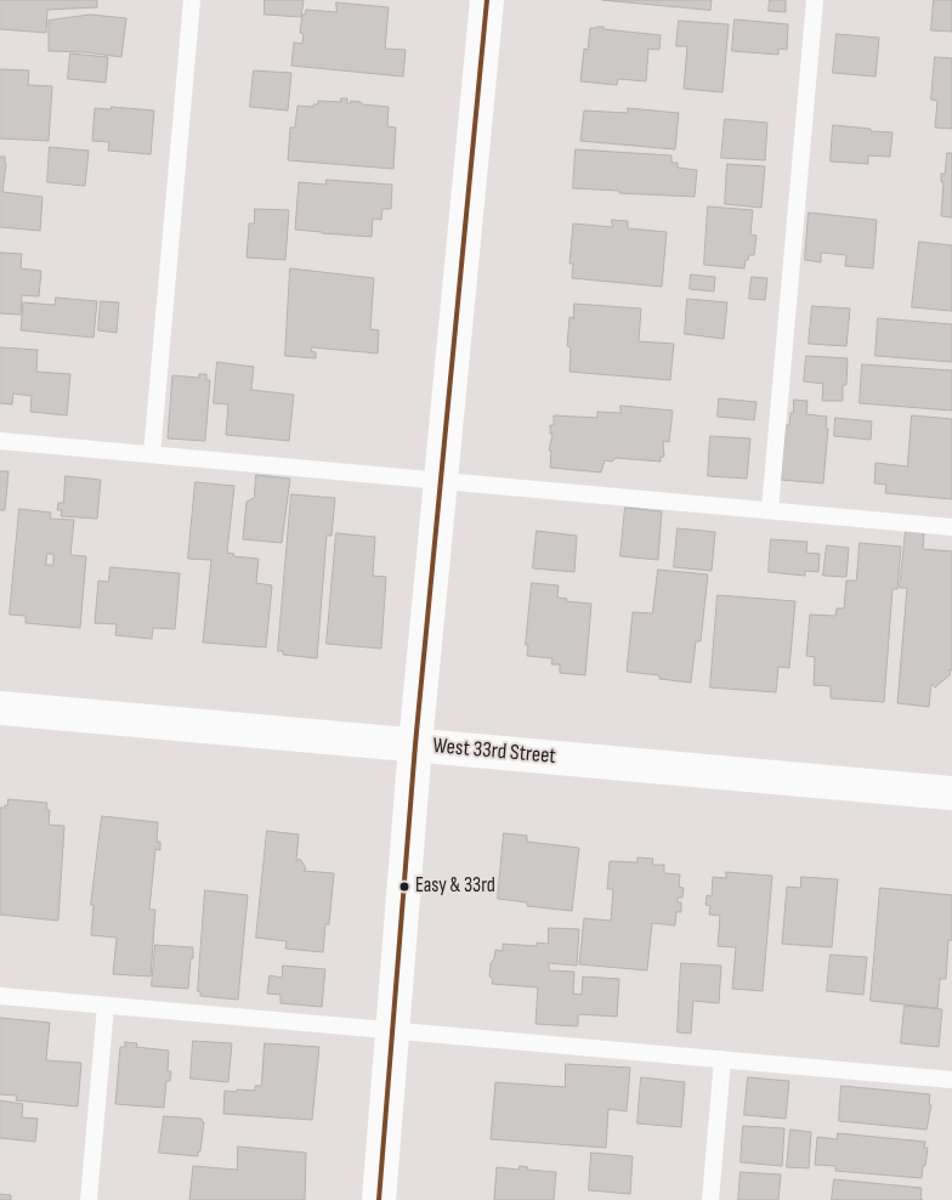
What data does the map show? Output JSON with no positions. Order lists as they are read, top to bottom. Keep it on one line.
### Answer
{"streets":{"street":["West 33rd Street"]},"places":["Easy & 33rd"]}
